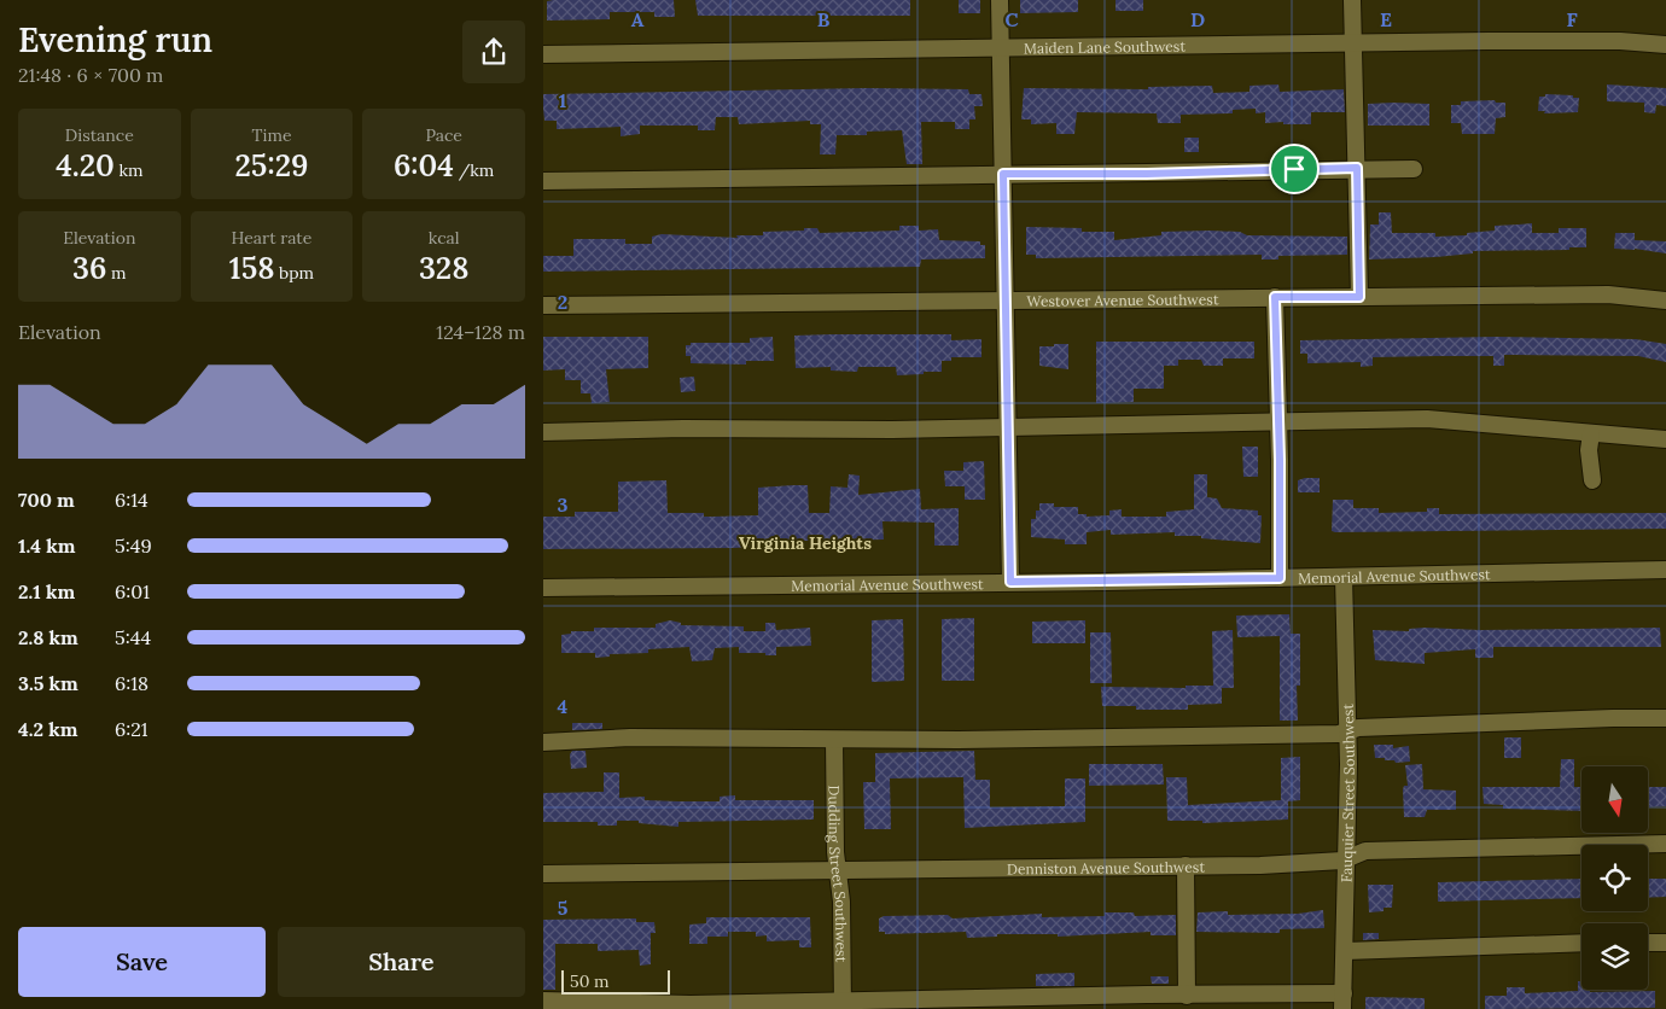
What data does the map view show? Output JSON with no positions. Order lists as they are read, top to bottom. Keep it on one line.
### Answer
{"streets":{"street":["Maiden Lane Southwest","Westover Avenue Southwest","Memorial Avenue Southwest","Fauquier Street Southwest","Denniston Avenue Southwest","Dudding Street Southwest"]},"crossings":[["Memorial Avenue Southwest","Fauquier Street Southwest"],["Fauquier Street Southwest","Denniston Avenue Southwest"],["Denniston Avenue Southwest","Dudding Street Southwest"]],"districts":["Virginia Heights"],"scale_bar":"50 m","north":"bottom","page":{"heading":["Evening run","21:48 · 6 × 700 m"],"stats":[["Distance","4.20 km"],["Time","25:29"],["Pace","6:04 /km"],["Elevation","36 m"],["Heart rate","158 bpm"],["kcal","328"]],"chart":["Elevation","124–128 m"],"list":[{"name":"700 m","note":"6:14"},{"name":"1.4 km","note":"5:49"},{"name":"2.1 km","note":"6:01"},{"name":"2.8 km","note":"5:44"},{"name":"3.5 km","note":"6:18"},{"name":"4.2 km","note":"6:21"}],"buttons":["Save","Share"],"scale":"50 m"},"grid":{"columns":["A","B","C","D","E","F"],"rows":["1","2","3","4","5"]}}
